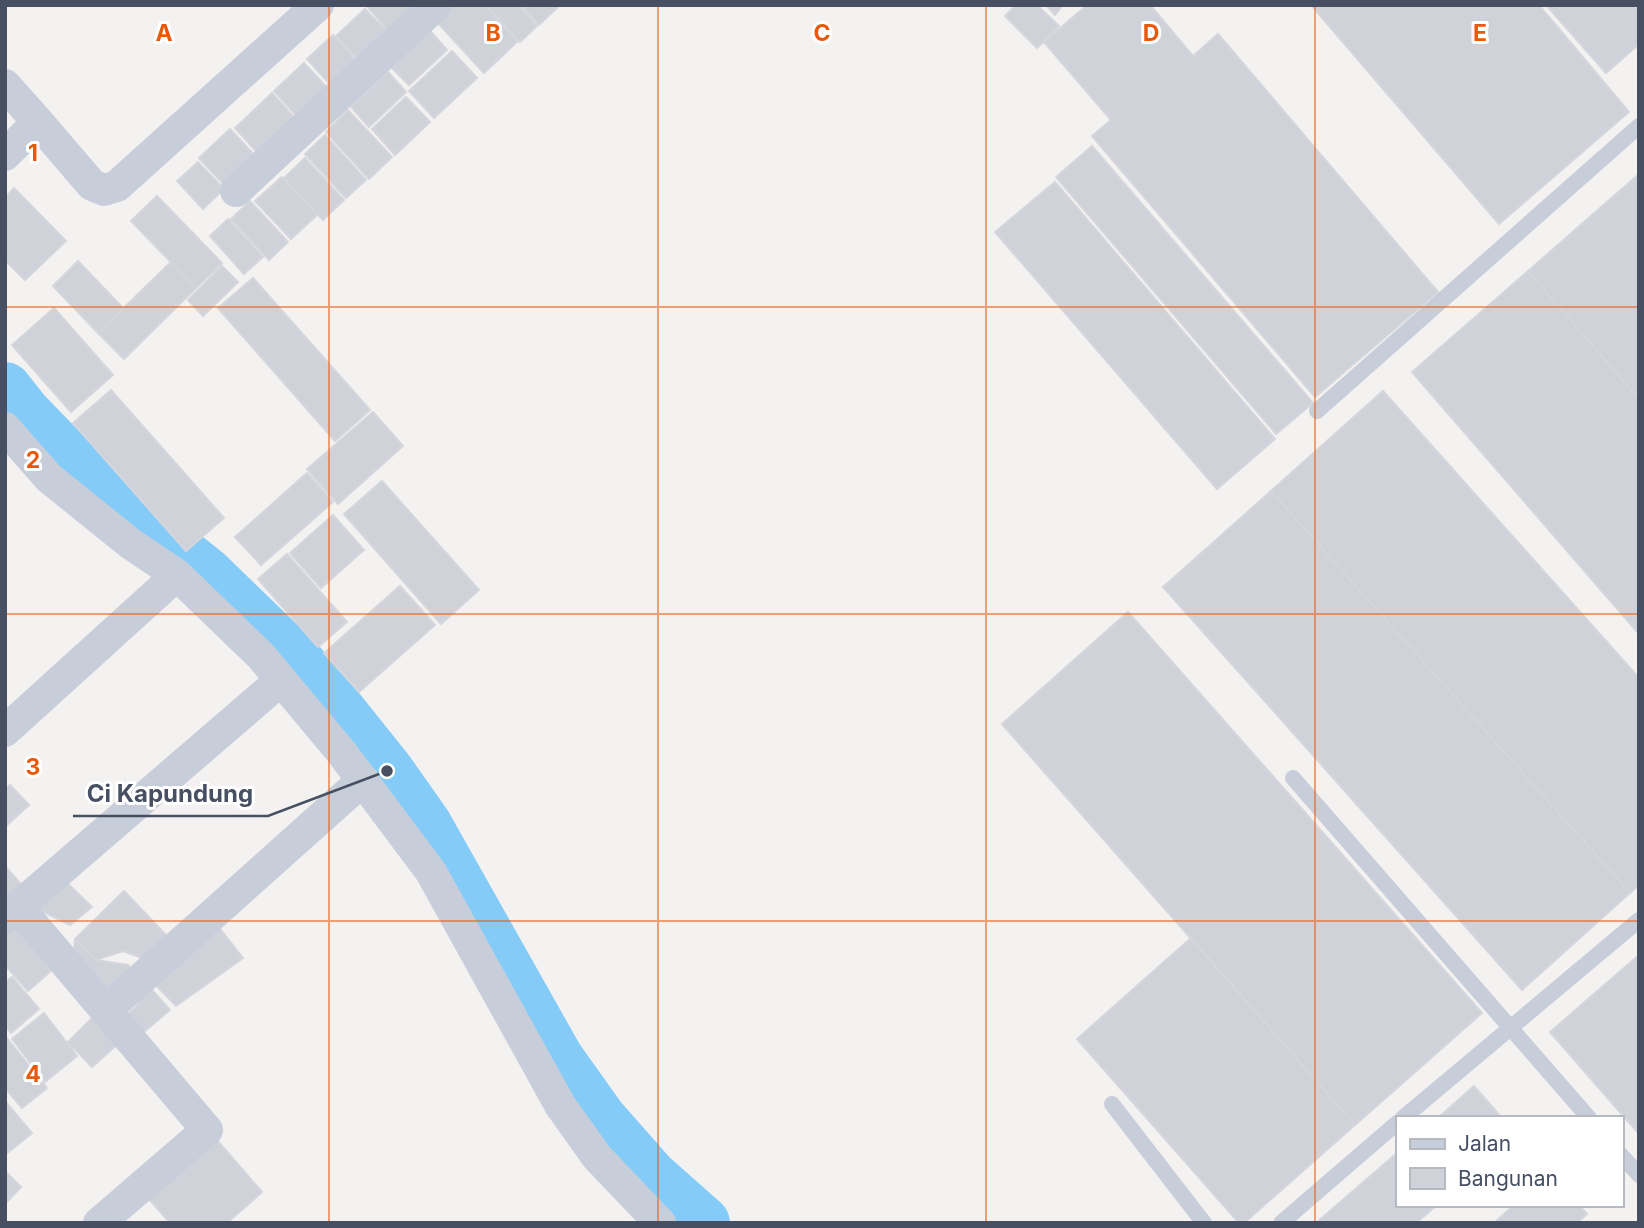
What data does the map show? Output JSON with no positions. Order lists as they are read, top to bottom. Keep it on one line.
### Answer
{"places":["Ci Kapundung"],"legend":["Jalan","Bangunan"],"grid":{"columns":["A","B","C","D","E"],"rows":["1","2","3","4"]}}
